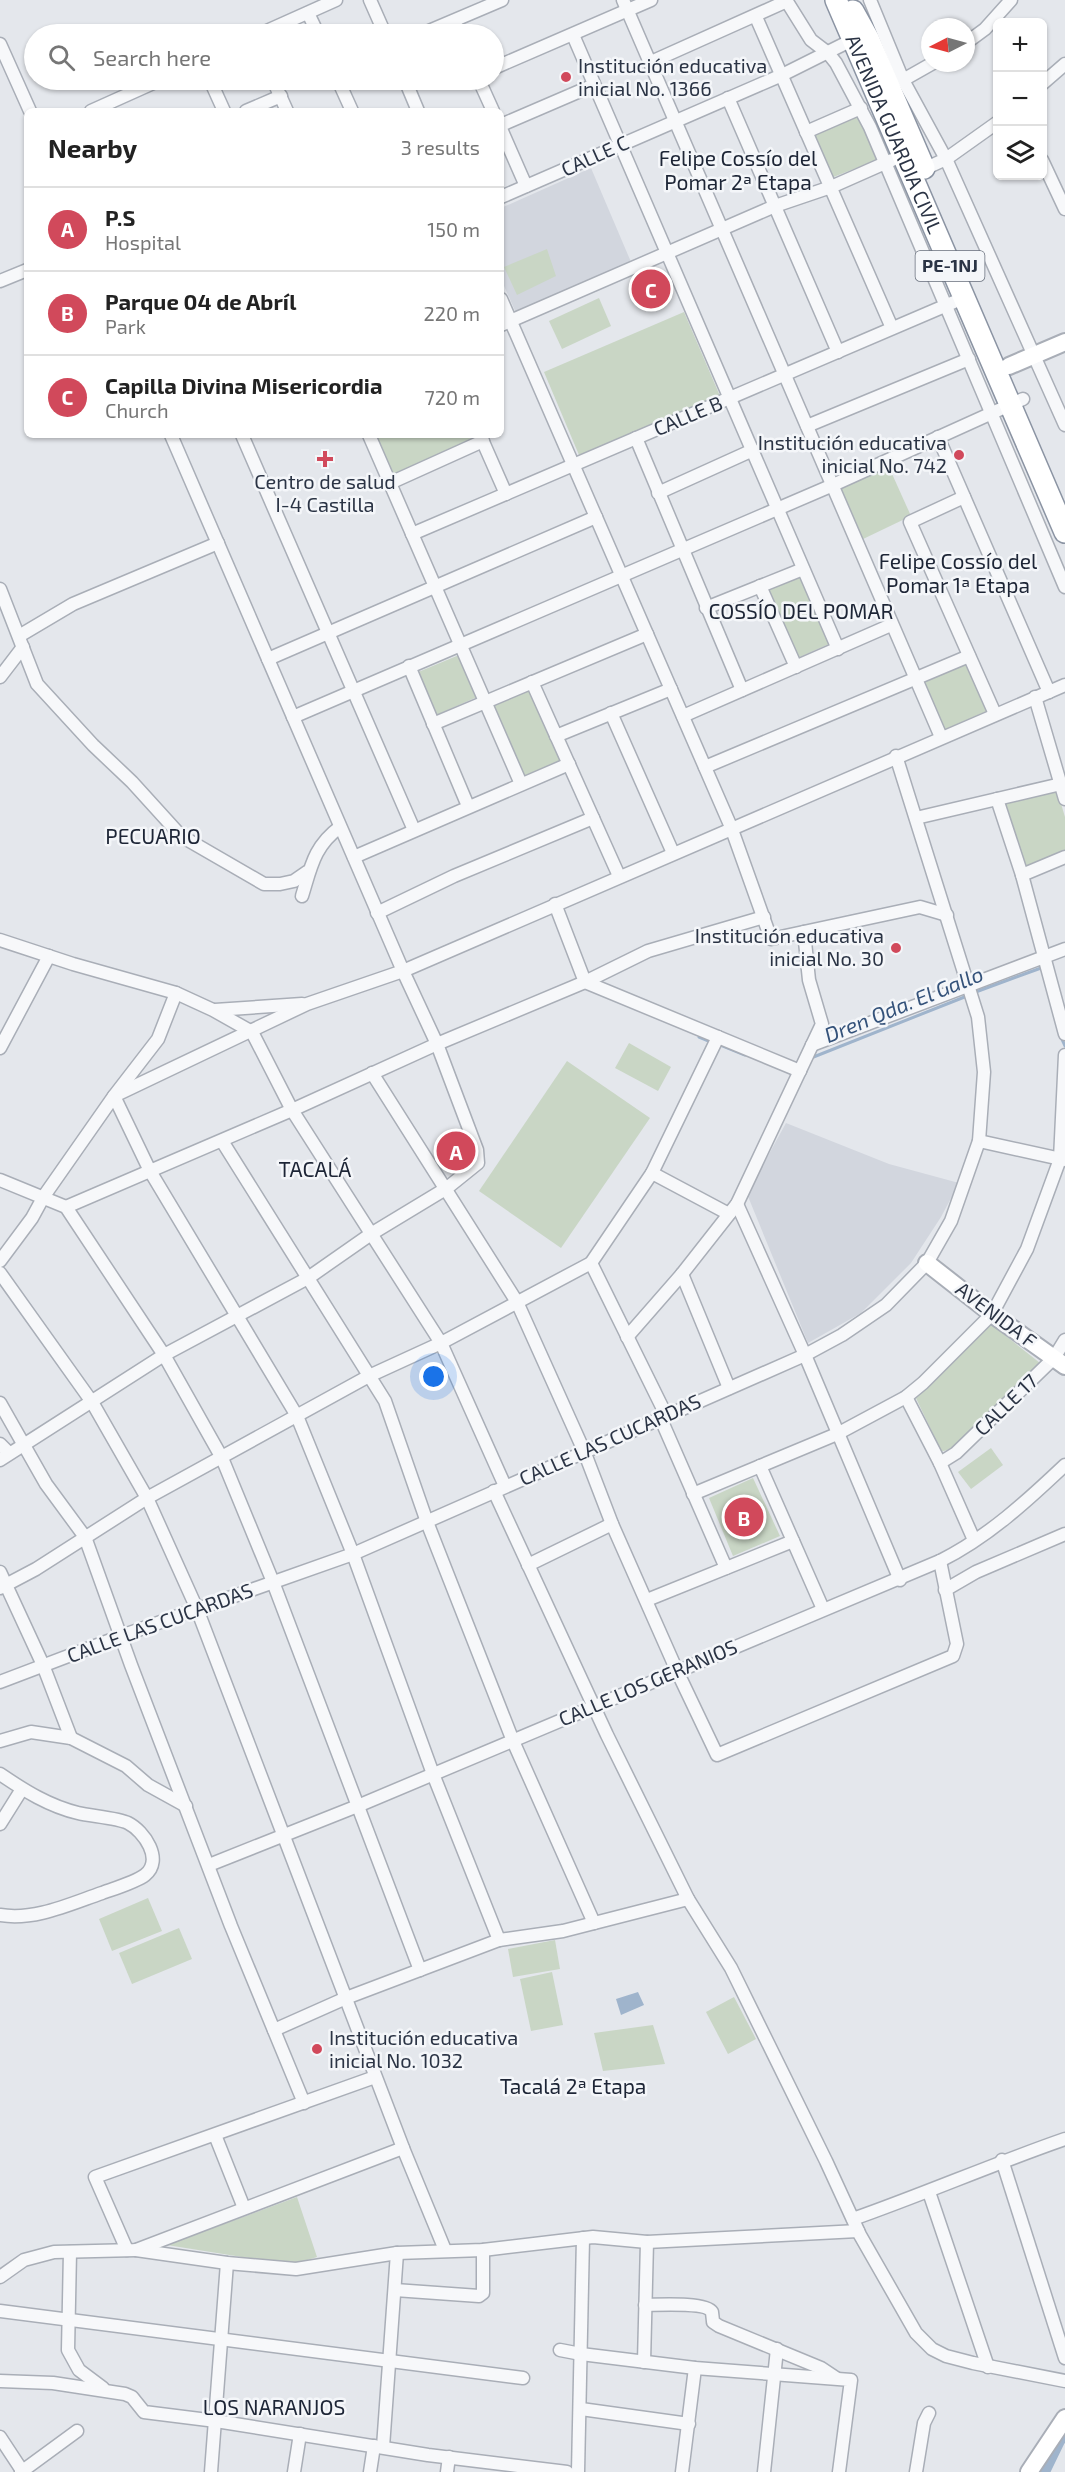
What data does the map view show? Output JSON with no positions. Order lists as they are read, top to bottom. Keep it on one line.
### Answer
{"streets":{"highway":["AVENIDA GUARDIA CIVIL","PE-1NJ"],"street":["CALLE C","CALLE B","AVENIDA F","CALLE 17","CALLE LAS CUCARDAS","CALLE LOS GERANIOS"]},"crossings":[["AVENIDA GUARDIA CIVIL","CALLE C"],["AVENIDA GUARDIA CIVIL","CALLE B"],["AVENIDA F","CALLE 17"],["AVENIDA F","CALLE LAS CUCARDAS"]],"districts":["Felipe Cossío del Pomar 2ª Etapa","Felipe Cossío del Pomar 1ª Etapa","COSSÍO DEL POMAR","PECUARIO","TACALÁ","Tacalá 2ª Etapa","LOS NARANJOS"],"water":["Dren Qda. El Gallo"],"places":{"other":["Institución educativa inicial No. 1366","Institución educativa inicial No. 742","Institución educativa inicial No. 30","Institución educativa inicial No. 1032"],"health":["Centro de salud I-4 Castilla"]},"north":"left","page":{"map_buttons":["+","−"],"search":"Search here","heading":["Nearby","3 results"],"list":[{"mark":"A","name":"P.S","note":"Hospital","value":"150 m"},{"mark":"B","name":"Parque 04 de Abríl","note":"Park","value":"220 m"},{"mark":"C","name":"Capilla Divina Misericordia","note":"Church","value":"720 m"}],"pins":["C","A","B"]}}
